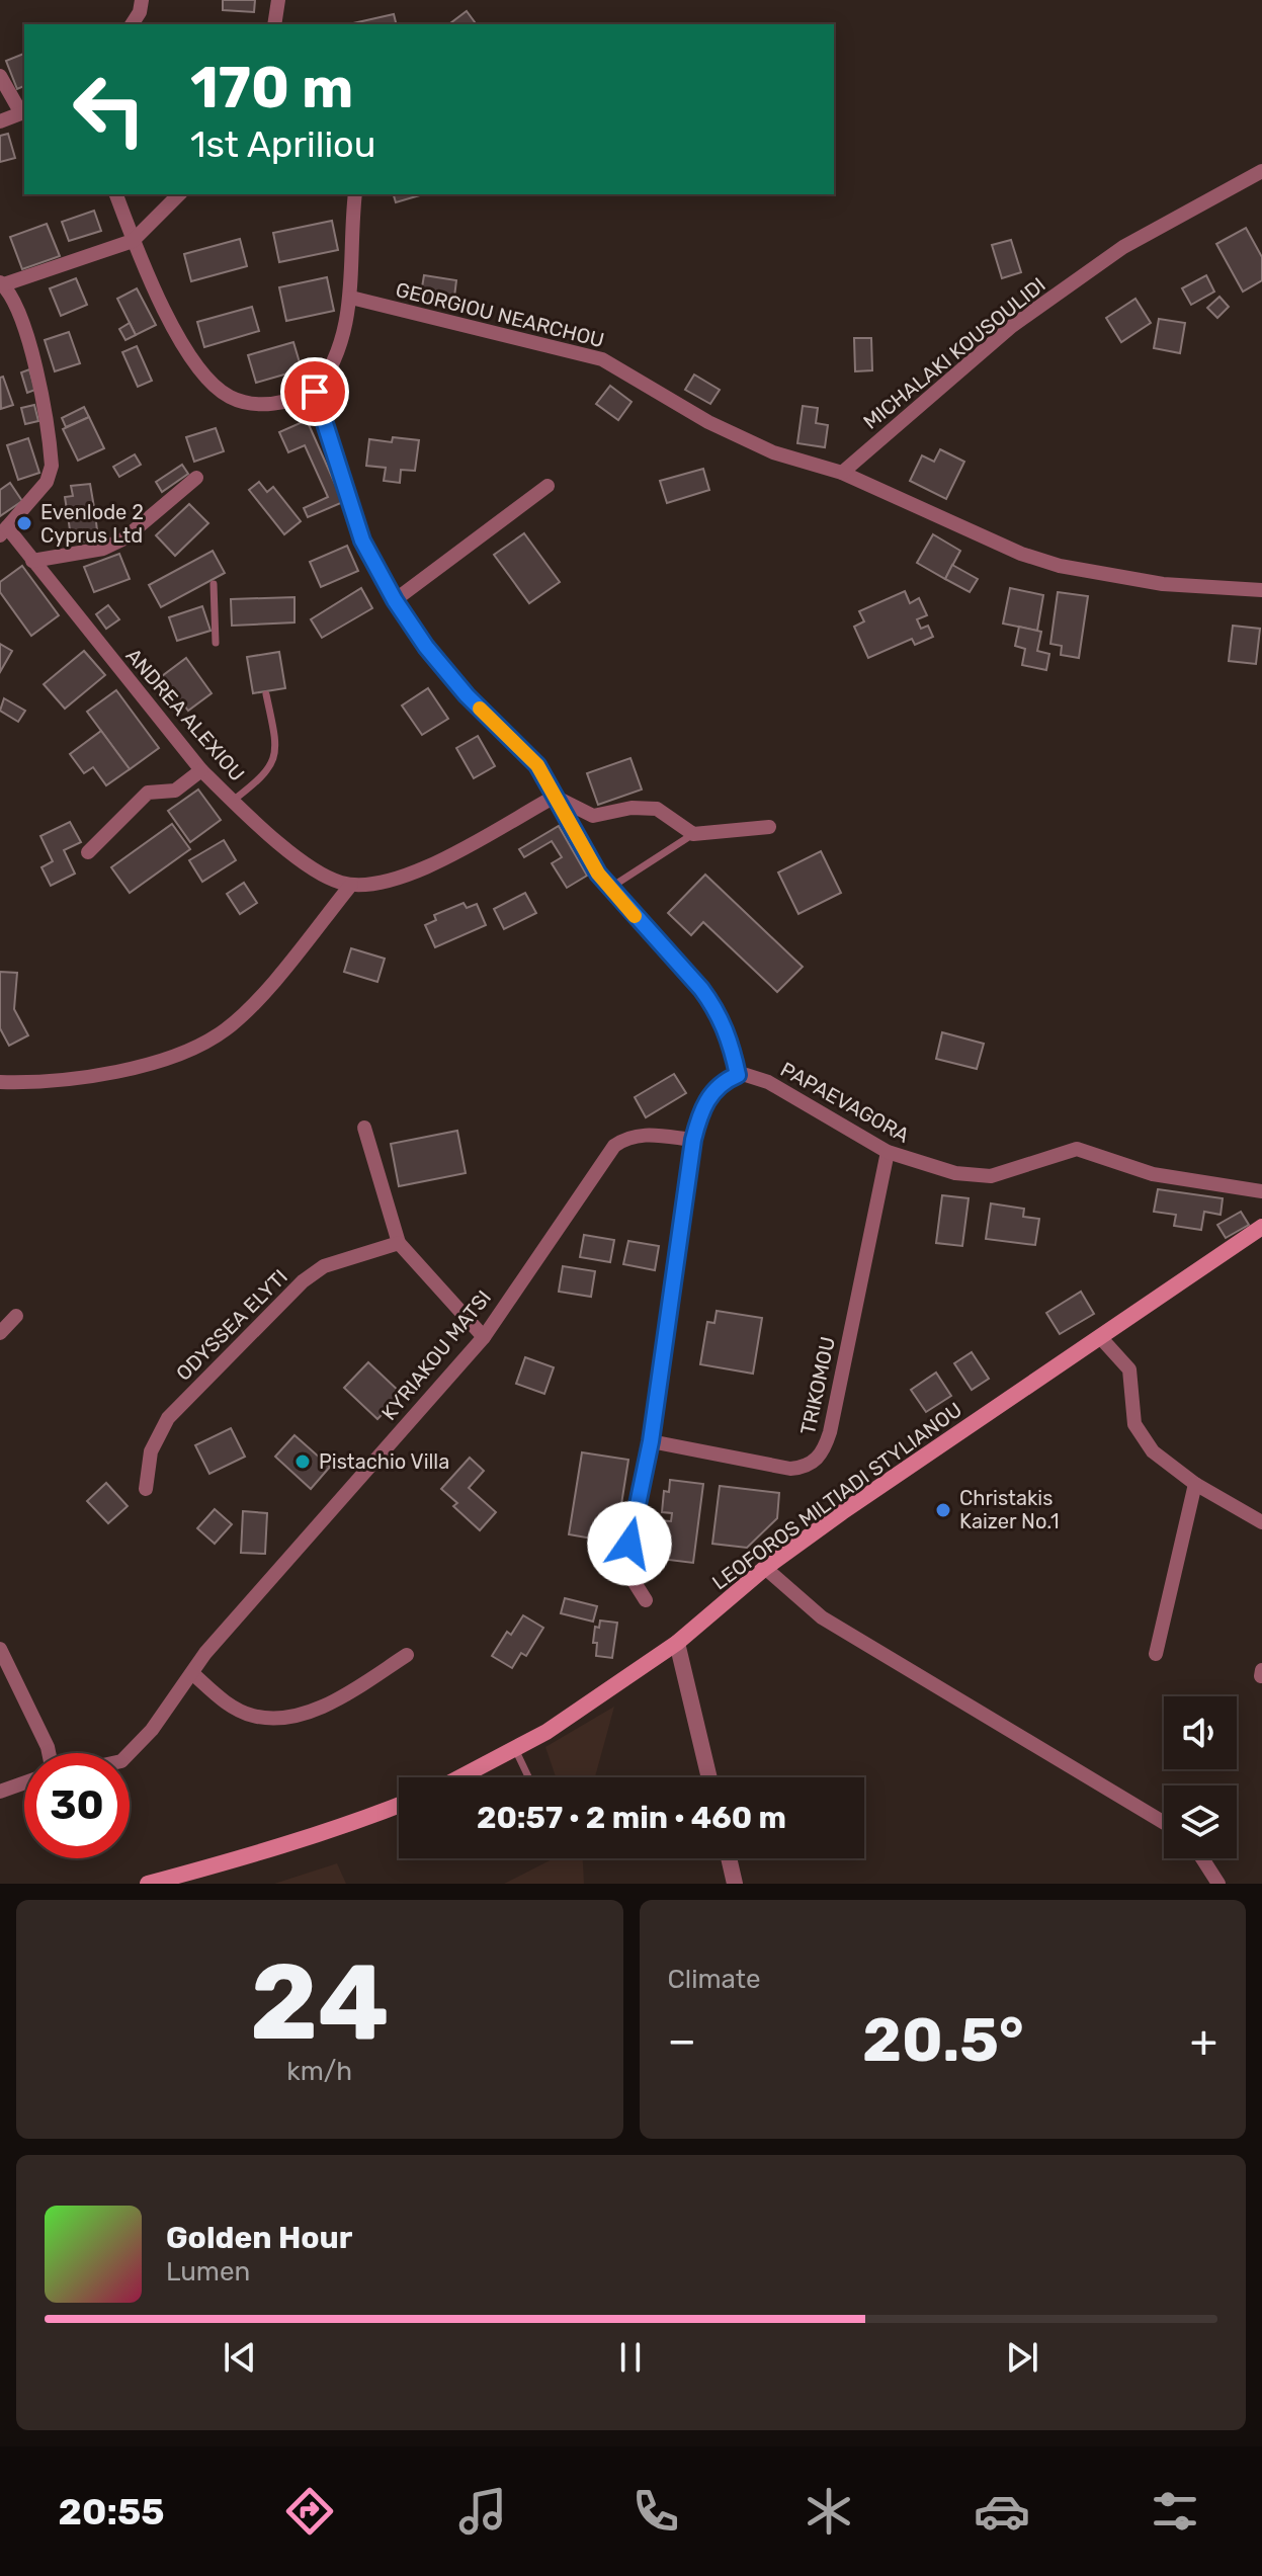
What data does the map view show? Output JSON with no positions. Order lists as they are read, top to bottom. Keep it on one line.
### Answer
{"streets":{"main road":["LEOFOROS MILTIADI STYLIANOU"],"street":["GEORGIOU NEARCHOU","MICHALAKI KOUSOULIDI","ANDREA ALEXIOU","PAPAEVAGORA","ODYSSEA ELYTI","KYRIAKOU MATSI","TRIKOMOU"]},"crossings":[["GEORGIOU NEARCHOU","MICHALAKI KOUSOULIDI"],["PAPAEVAGORA","TRIKOMOU"]],"places":["Evenlode 2 Cyprus Ltd","Pistachio Villa","Christakis Kaizer No.1"],"page":{"turn":["170 m","1st Apriliou"],"limit":"30","trip":"20:57 · 2 min · 460 m","tile":[["24","km/h"],"Climate"],"heat":["−","20.5°","+"],"song":["Golden Hour","Lumen"],"tabs":"20:55"}}
